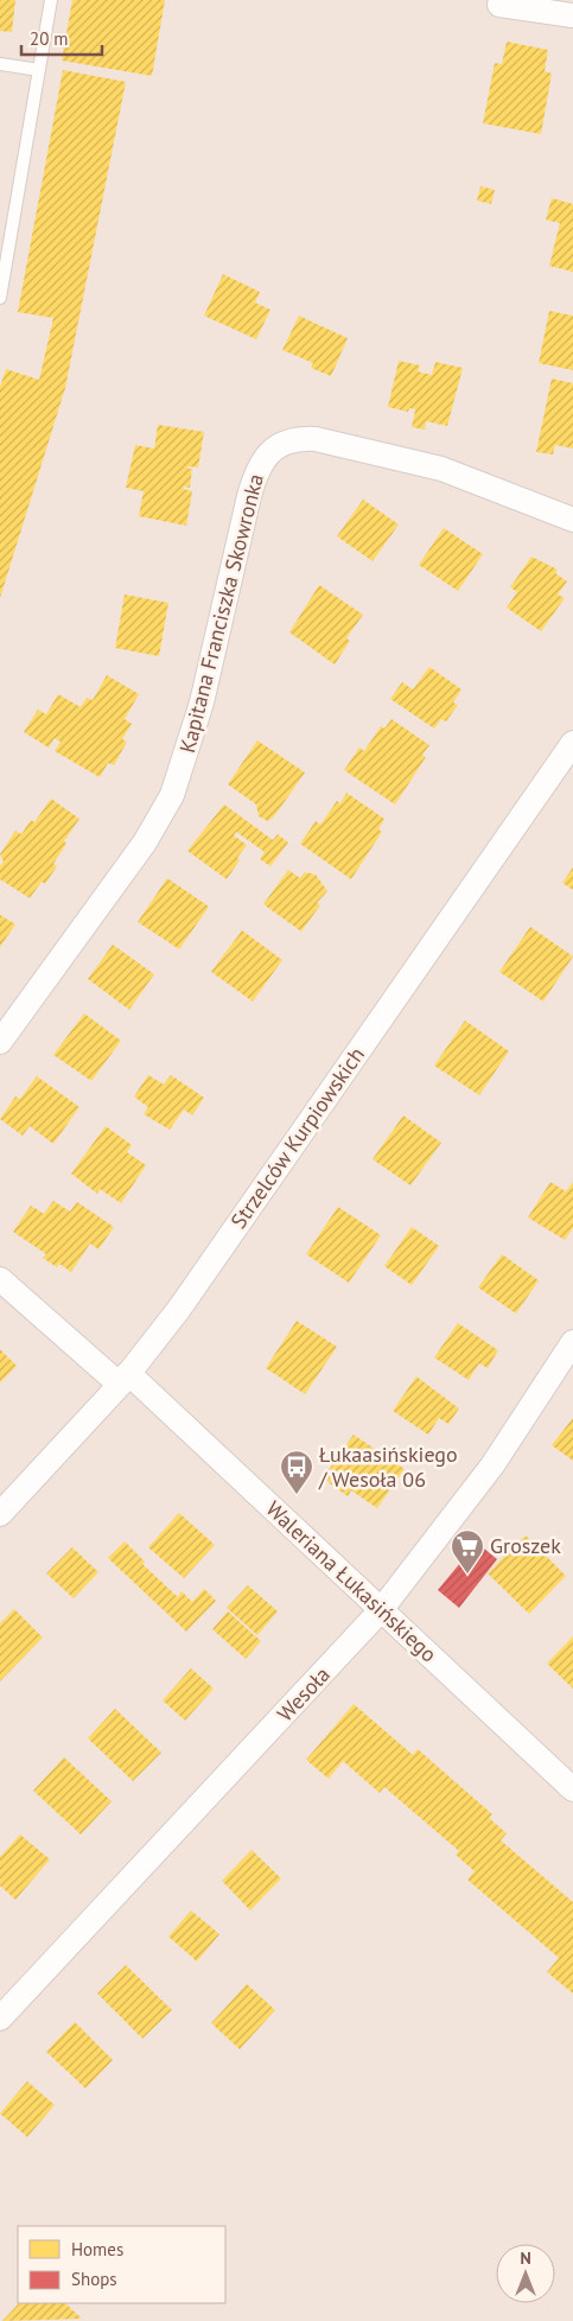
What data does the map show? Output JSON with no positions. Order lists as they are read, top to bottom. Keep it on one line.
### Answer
{"streets":{"street":["Kapitana Franciszka Skowronka","Strzelców Kurpiowskich","Waleriana Łukasińskiego","Wesoła"]},"crossings":[["Strzelców Kurpiowskich","Waleriana Łukasińskiego"],["Waleriana Łukasińskiego","Wesoła"]],"places":{"bus stop":["Łukaasińskiego / Wesoła 06"],"supermarket":["Groszek"]},"legend":["Homes","Shops"],"scale_bar":"20 m","north":"top"}
